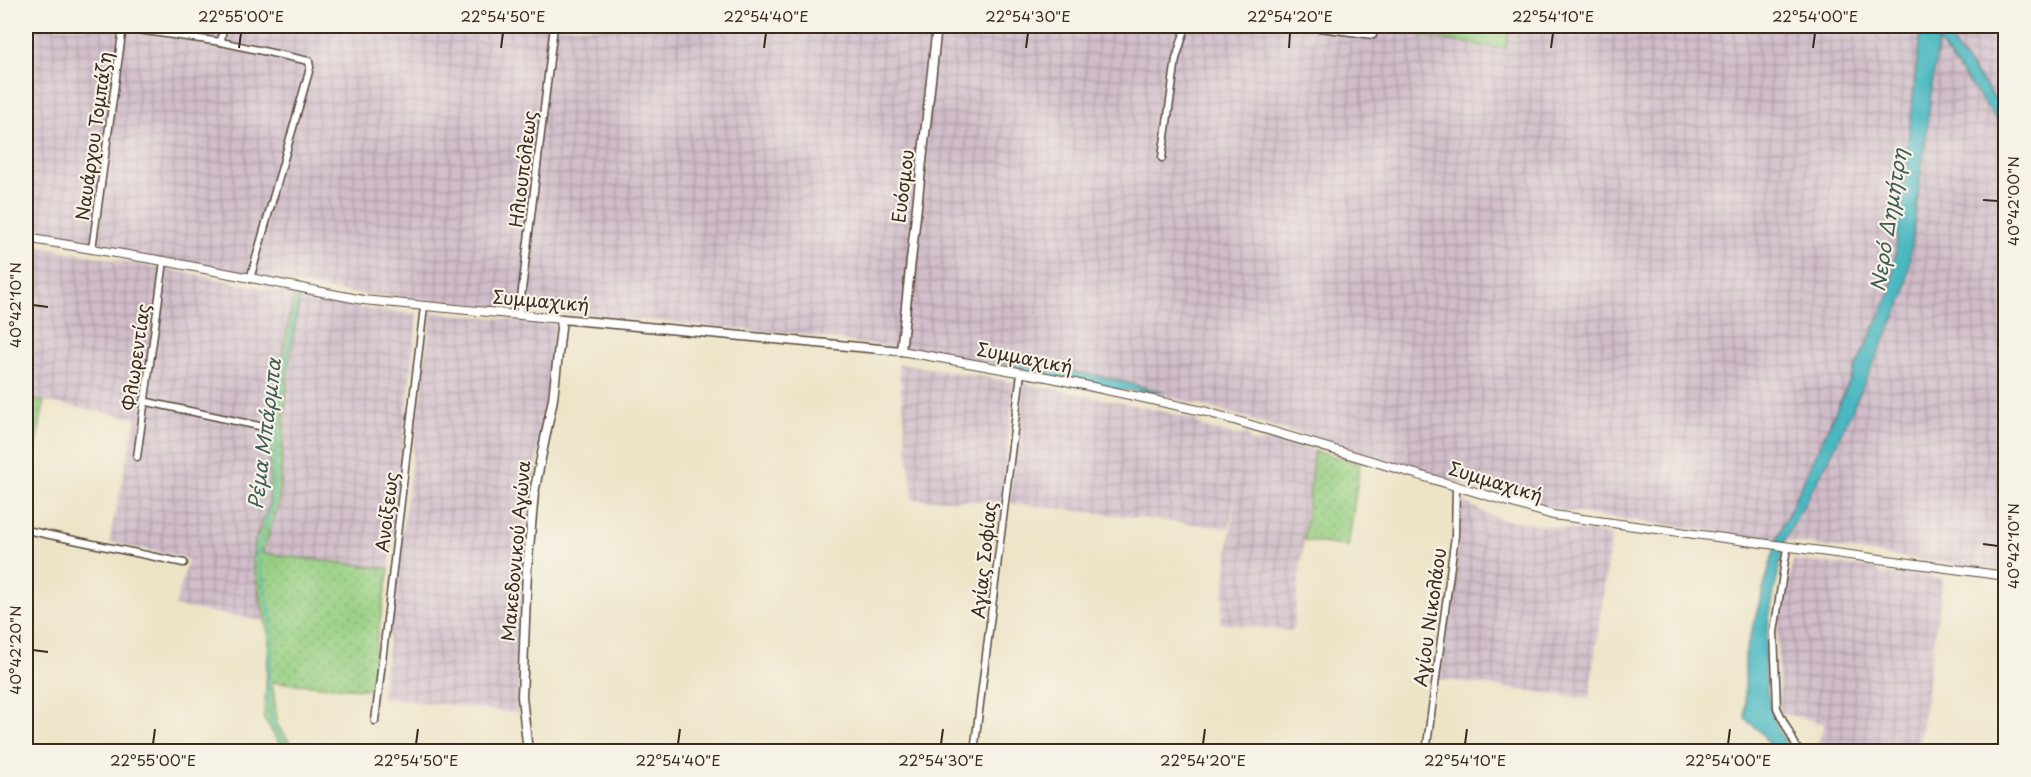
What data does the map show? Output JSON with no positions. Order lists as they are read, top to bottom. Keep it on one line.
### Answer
{"streets":{"main road":["Ευόσμου","Συμμαχική","Μακεδονικού Αγώνα"],"street":["Ναυάρχου Τομπάζη","Ηλιουπόλεως","Φλωρεντίας","Ανοίξεως","Αγίας Σοφίας","Αγίου Νικολάου"]},"crossings":[["Ναυάρχου Τομπάζη","Συμμαχική"],["Ηλιουπόλεως","Συμμαχική"],["Ευόσμου","Συμμαχική"],["Συμμαχική","Φλωρεντίας"],["Συμμαχική","Ανοίξεως"],["Συμμαχική","Μακεδονικού Αγώνα"],["Συμμαχική","Αγίας Σοφίας"],["Συμμαχική","Αγίου Νικολάου"]],"water":["Νερό Δημήτρη","Ρέμα Μπάρμπα"],"coordinates":["22°55'00\"E","22°54'50\"E","22°54'40\"E","22°54'30\"E","22°54'20\"E","22°54'10\"E","22°54'00\"E","40°42'00\"N","40°42'10\"N","40°42'20\"N"]}
